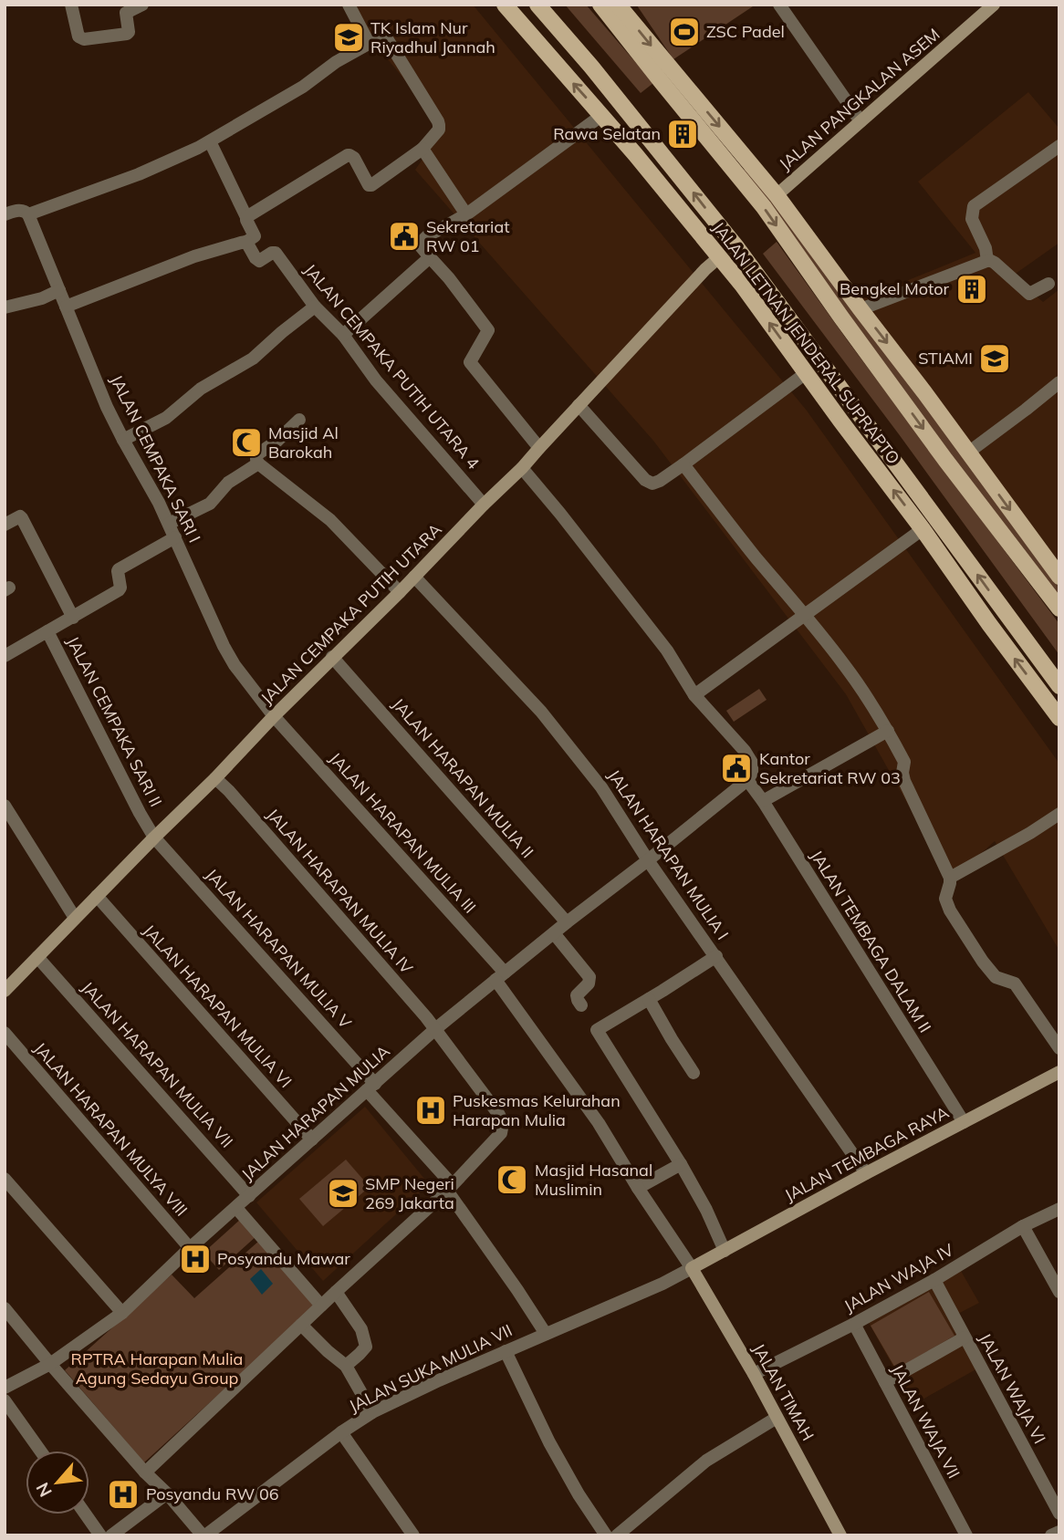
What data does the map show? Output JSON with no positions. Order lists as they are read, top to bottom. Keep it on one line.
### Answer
{"streets":{"main road":["JALAN LETNAN JENDERAL SUPRAPTO"],"street":["JALAN PANGKALAN ASEM","JALAN CEMPAKA PUTIH UTARA 4","JALAN CEMPAKA SARI I","JALAN CEMPAKA PUTIH UTARA","JALAN CEMPAKA SARI II","JALAN HARAPAN MULIA II","JALAN HARAPAN MULIA III","JALAN HARAPAN MULIA I","JALAN HARAPAN MULIA IV","JALAN TEMBAGA DALAM II","JALAN HARAPAN MULIA V","JALAN HARAPAN MULIA VI","JALAN HARAPAN MULIA VII","JALAN HARAPAN MULIA","JALAN HARAPAN MULYA VIII","JALAN TEMBAGA RAYA","JALAN WAJA IV","JALAN SUKA MULIA VII","JALAN WAJA VI","JALAN TIMAH","JALAN WAJA VII"]},"crossings":[["JALAN LETNAN JENDERAL SUPRAPTO","JALAN CEMPAKA PUTIH UTARA"],["JALAN CEMPAKA PUTIH UTARA 4","JALAN CEMPAKA PUTIH UTARA"],["JALAN CEMPAKA SARI I","JALAN CEMPAKA PUTIH UTARA"],["JALAN CEMPAKA SARI I","JALAN HARAPAN MULIA III"],["JALAN CEMPAKA PUTIH UTARA","JALAN CEMPAKA SARI II"],["JALAN CEMPAKA PUTIH UTARA","JALAN HARAPAN MULIA II"],["JALAN CEMPAKA PUTIH UTARA","JALAN HARAPAN MULIA III"],["JALAN CEMPAKA PUTIH UTARA","JALAN HARAPAN MULIA I"],["JALAN CEMPAKA PUTIH UTARA","JALAN HARAPAN MULIA IV"],["JALAN CEMPAKA PUTIH UTARA","JALAN HARAPAN MULIA V"],["JALAN CEMPAKA PUTIH UTARA","JALAN HARAPAN MULIA VI"],["JALAN CEMPAKA PUTIH UTARA","JALAN HARAPAN MULIA VII"],["JALAN CEMPAKA SARI II","JALAN HARAPAN MULIA V"],["JALAN HARAPAN MULIA II","JALAN HARAPAN MULIA"],["JALAN HARAPAN MULIA III","JALAN HARAPAN MULIA"],["JALAN HARAPAN MULIA III","JALAN TEMBAGA RAYA"],["JALAN HARAPAN MULIA III","JALAN SUKA MULIA VII"],["JALAN HARAPAN MULIA III","JALAN TIMAH"],["JALAN HARAPAN MULIA I","JALAN HARAPAN MULIA"],["JALAN HARAPAN MULIA I","JALAN TEMBAGA RAYA"],["JALAN HARAPAN MULIA IV","JALAN HARAPAN MULIA V"],["JALAN HARAPAN MULIA IV","JALAN HARAPAN MULIA"],["JALAN TEMBAGA DALAM II","JALAN TEMBAGA RAYA"],["JALAN HARAPAN MULIA V","JALAN HARAPAN MULIA"],["JALAN HARAPAN MULIA V","JALAN SUKA MULIA VII"],["JALAN HARAPAN MULIA VI","JALAN HARAPAN MULIA"],["JALAN HARAPAN MULIA VII","JALAN HARAPAN MULIA"],["JALAN HARAPAN MULIA","JALAN HARAPAN MULYA VIII"],["JALAN TEMBAGA RAYA","JALAN SUKA MULIA VII"],["JALAN TEMBAGA RAYA","JALAN TIMAH"],["JALAN WAJA IV","JALAN WAJA VI"],["JALAN WAJA IV","JALAN TIMAH"],["JALAN WAJA IV","JALAN WAJA VII"],["JALAN SUKA MULIA VII","JALAN TIMAH"]],"parks":["RPTRA Harapan Mulia Agung Sedayu Group"],"places":{"sports":["ZSC Padel"],"school or university":["TK Islam Nur Riyadhul Jannah","STIAMI","SMP Negeri 269 Jakarta"],"building":["Rawa Selatan","Bengkel Motor"],"public building":["Sekretariat RW 01","Kantor Sekretariat RW 03"],"mosque":["Masjid Al Barokah","Masjid Hasanal Muslimin"],"hospital":["Puskesmas Kelurahan Harapan Mulia","Posyandu Mawar","Posyandu RW 06"]},"north":"bottom left"}
